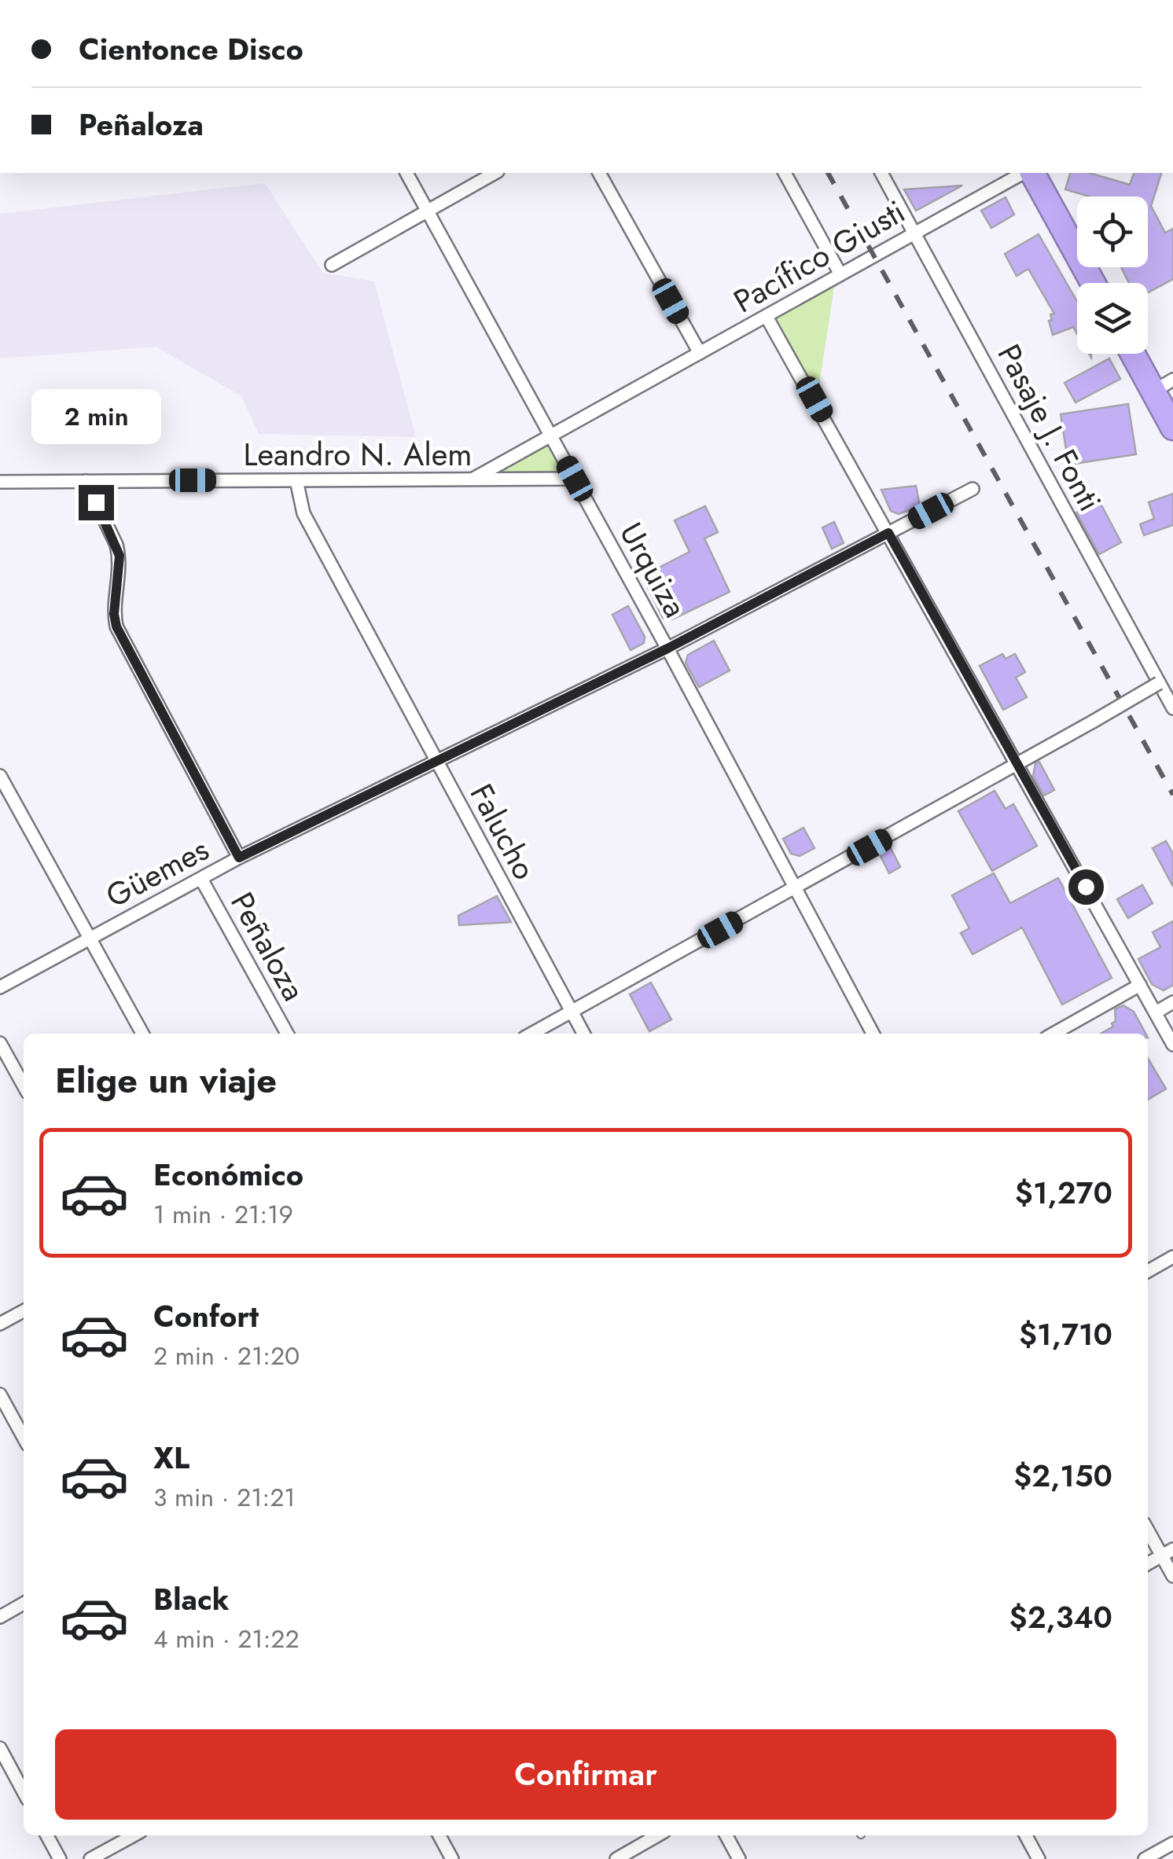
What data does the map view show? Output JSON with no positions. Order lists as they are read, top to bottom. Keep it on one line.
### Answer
{"streets":{"street":["Pacífico Giusti","Pasaje J. Fonti","Leandro N. Alem","Urquiza","Falucho","Güemes","Peñaloza"]},"crossings":[["Pacífico Giusti","Pasaje J. Fonti"],["Pacífico Giusti","Leandro N. Alem"],["Pacífico Giusti","Urquiza"],["Leandro N. Alem","Urquiza"],["Leandro N. Alem","Falucho"],["Leandro N. Alem","Peñaloza"],["Urquiza","Güemes"],["Falucho","Güemes"],["Güemes","Peñaloza"]],"page":{"banner":["Cientonce Disco","Peñaloza"],"bubble":"2 min","heading":"Elige un viaje","list":[{"name":"Económico","note":"1 min · 21:19","value":"$1,270"},{"name":"Confort","note":"2 min · 21:20","value":"$1,710"},{"name":"XL","note":"3 min · 21:21","value":"$2,150"},{"name":"Black","note":"4 min · 21:22","value":"$2,340"}],"buttons":"Confirmar"}}
